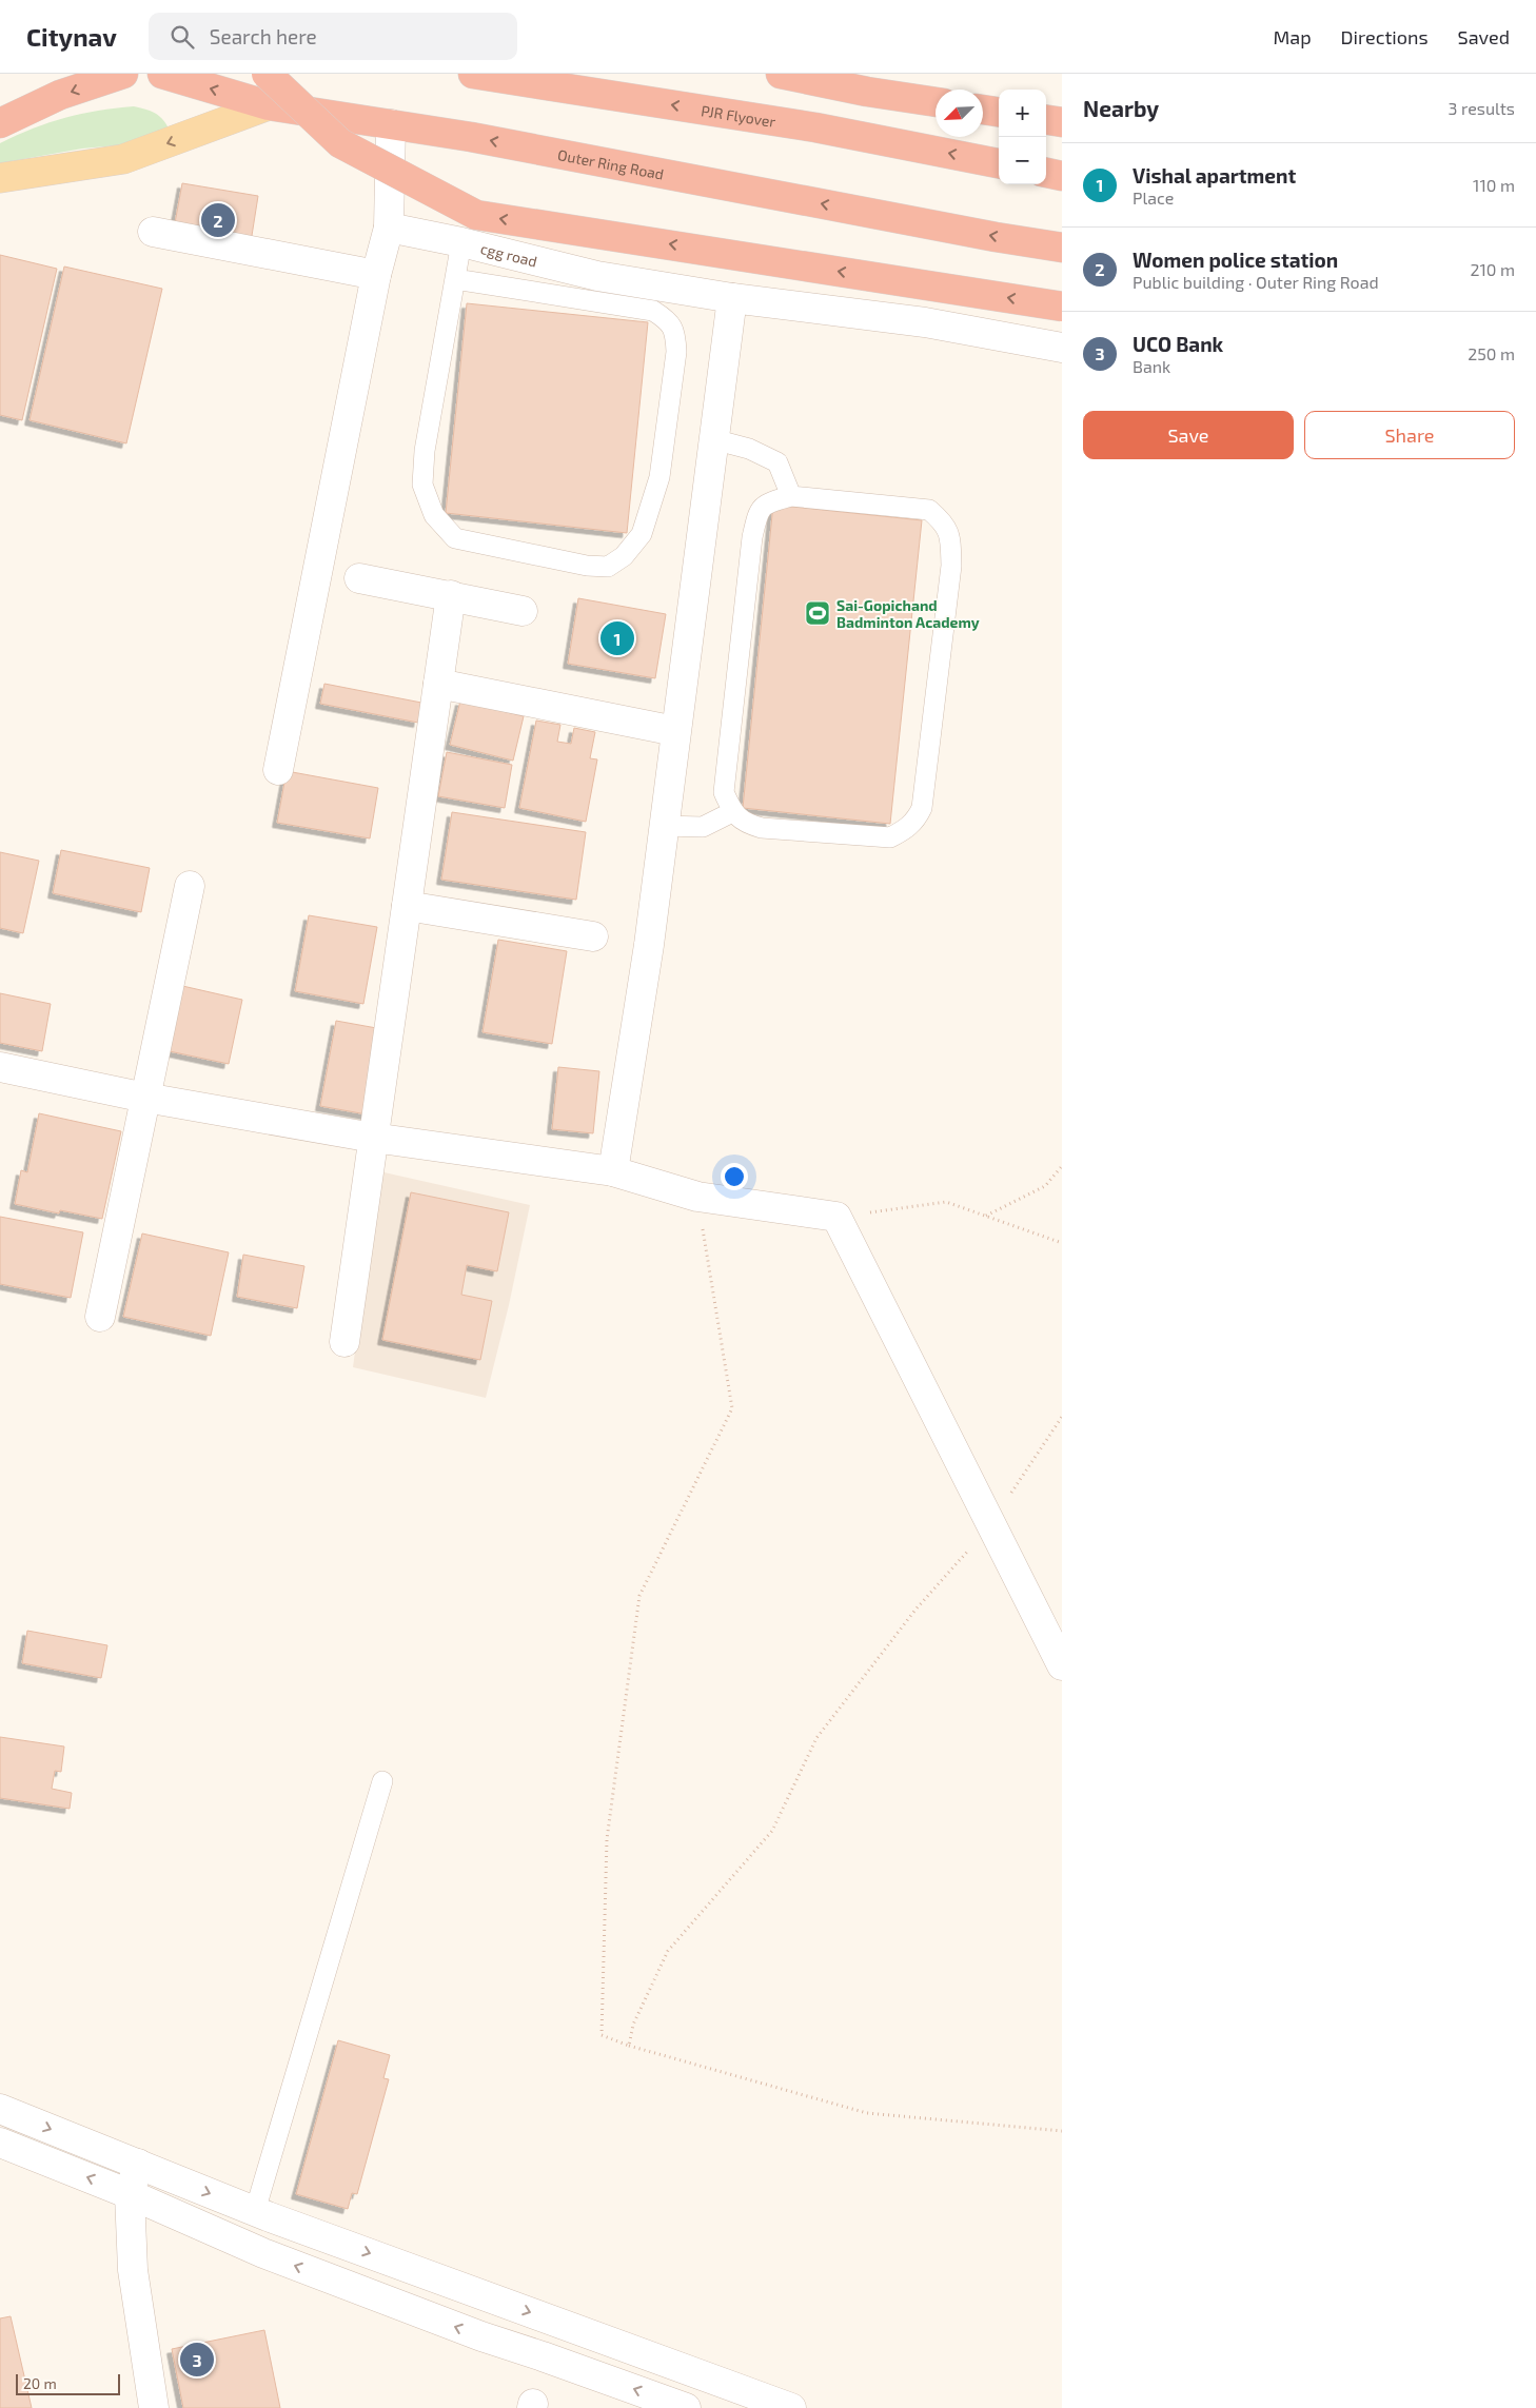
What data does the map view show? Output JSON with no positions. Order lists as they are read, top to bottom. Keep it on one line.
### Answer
{"streets":{"highway":["PJR Flyover","Outer Ring Road"],"street":["cgg road"]},"places":{"sports":["Sai-Gopichand Badminton Academy"]},"scale_bar":"20 m","north":"bottom left","page":{"header":"Citynav","search":"Search here","nav":["Map","Directions","Saved"],"heading":["Nearby","3 results"],"map_buttons":["+","−"],"list":[{"mark":"1","name":"Vishal apartment","note":"Place","value":"110 m"},{"mark":"2","name":"Women police station","note":"Public building · Outer Ring Road","value":"210 m"},{"mark":"3","name":"UCO Bank","note":"Bank","value":"250 m"}],"pins":["2","1","3"],"buttons":["Save","Share"],"scale":"20 m"}}
